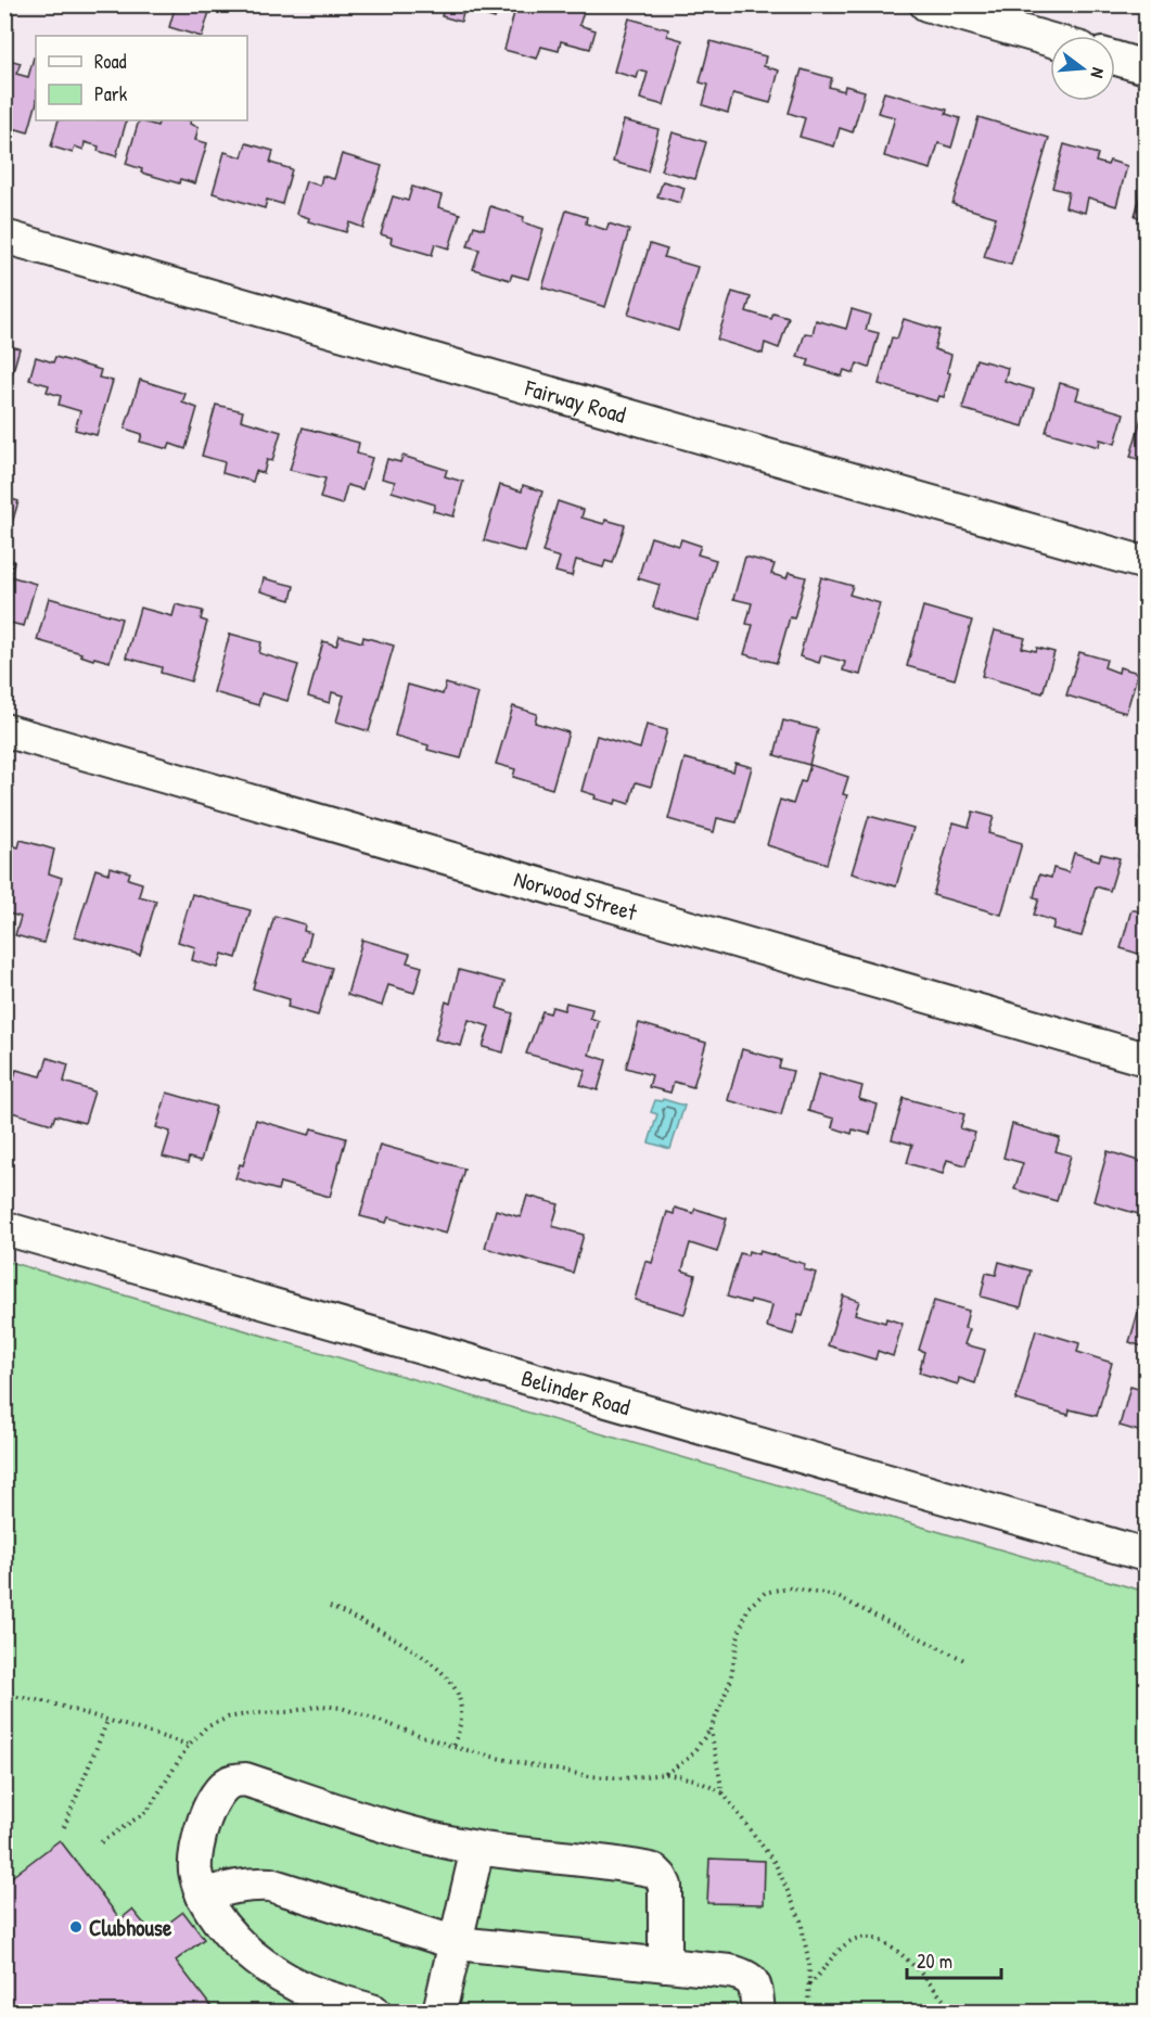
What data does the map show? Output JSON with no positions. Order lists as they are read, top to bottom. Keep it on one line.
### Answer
{"streets":{"street":["Fairway Road","Norwood Street","Belinder Road"]},"places":["Clubhouse"],"legend":["Road","Park"],"scale_bar":"20 m","north":"right"}
